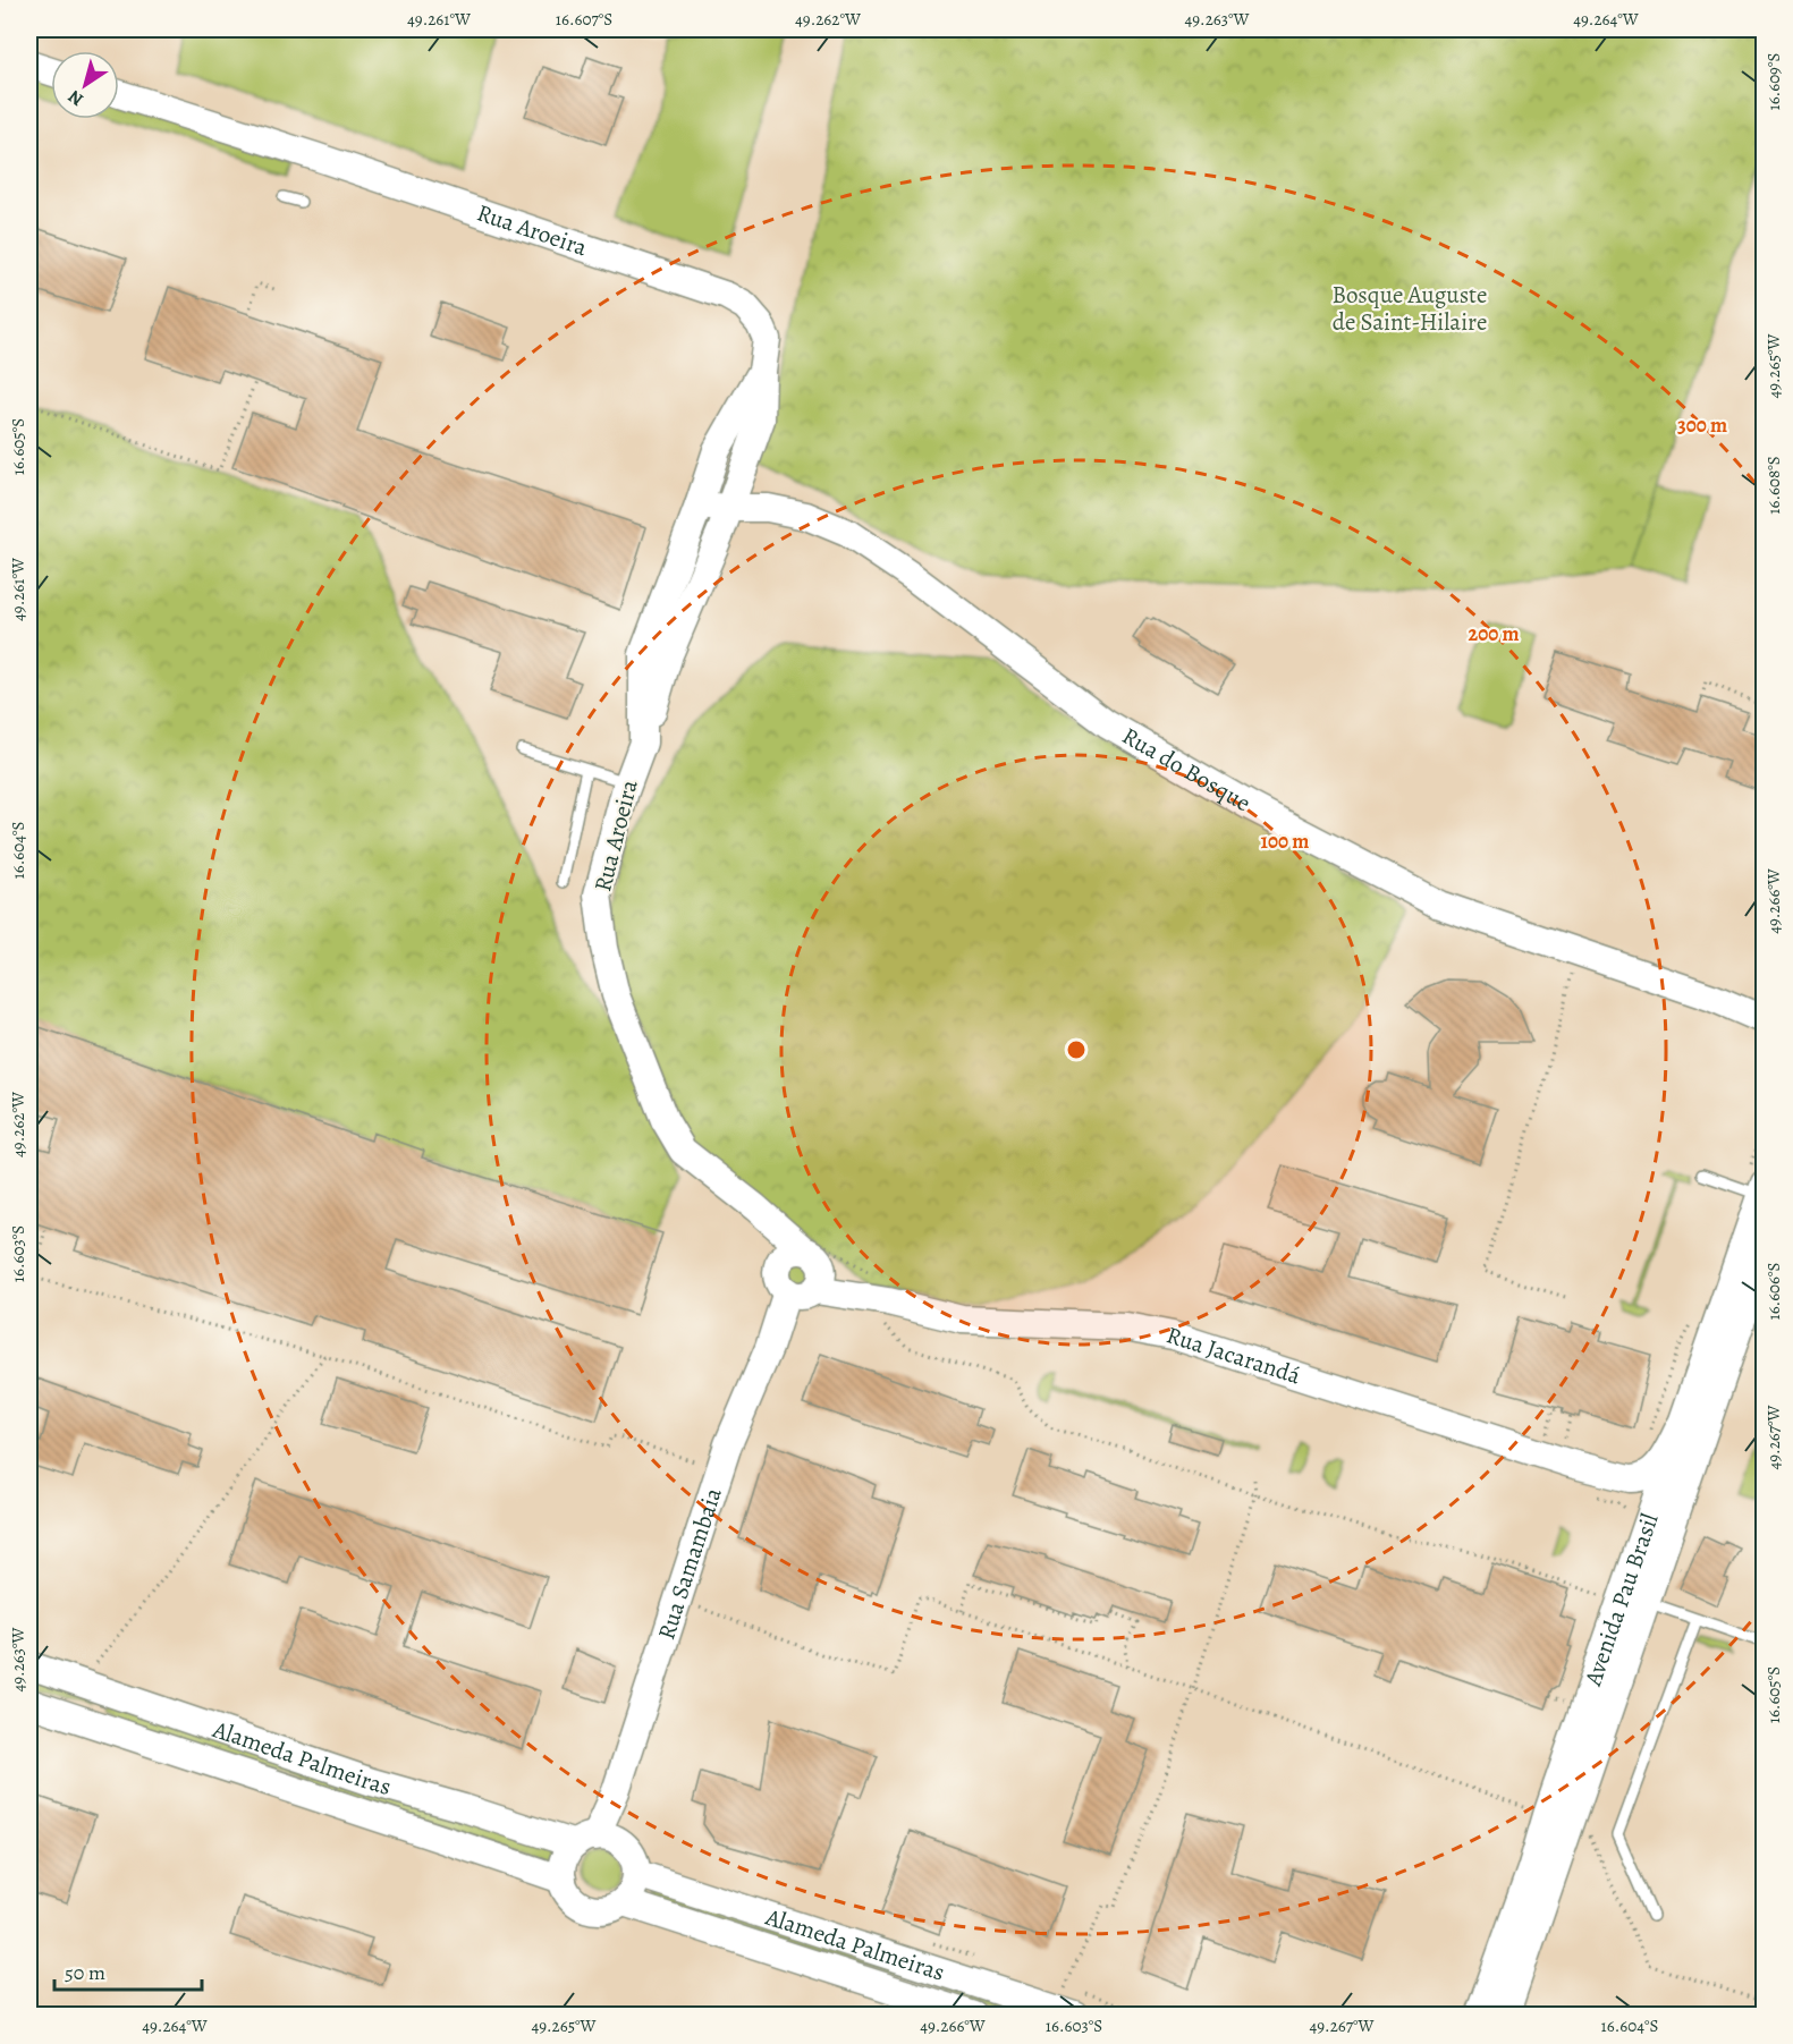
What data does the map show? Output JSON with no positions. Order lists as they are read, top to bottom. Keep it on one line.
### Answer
{"streets":{"street":["Rua Aroeira","Rua do Bosque","Rua Jacarandá","Rua Samambaia","Avenida Pau Brasil","Alameda Palmeiras"]},"crossings":[["Rua Aroeira","Rua Samambaia"],["Rua Samambaia","Alameda Palmeiras"]],"parks":["Bosque Auguste de Saint-Hilaire"],"scale_bar":"50 m","north":"bottom left","coordinates":["49.261°W","16.607°S","49.262°W","49.263°W","49.264°W","16.609°S","49.265°W","16.605°S","16.608°S","16.604°S","49.266°W","16.603°S","16.606°S","49.267°W"],"rings":["300 m","200 m","100 m"]}
